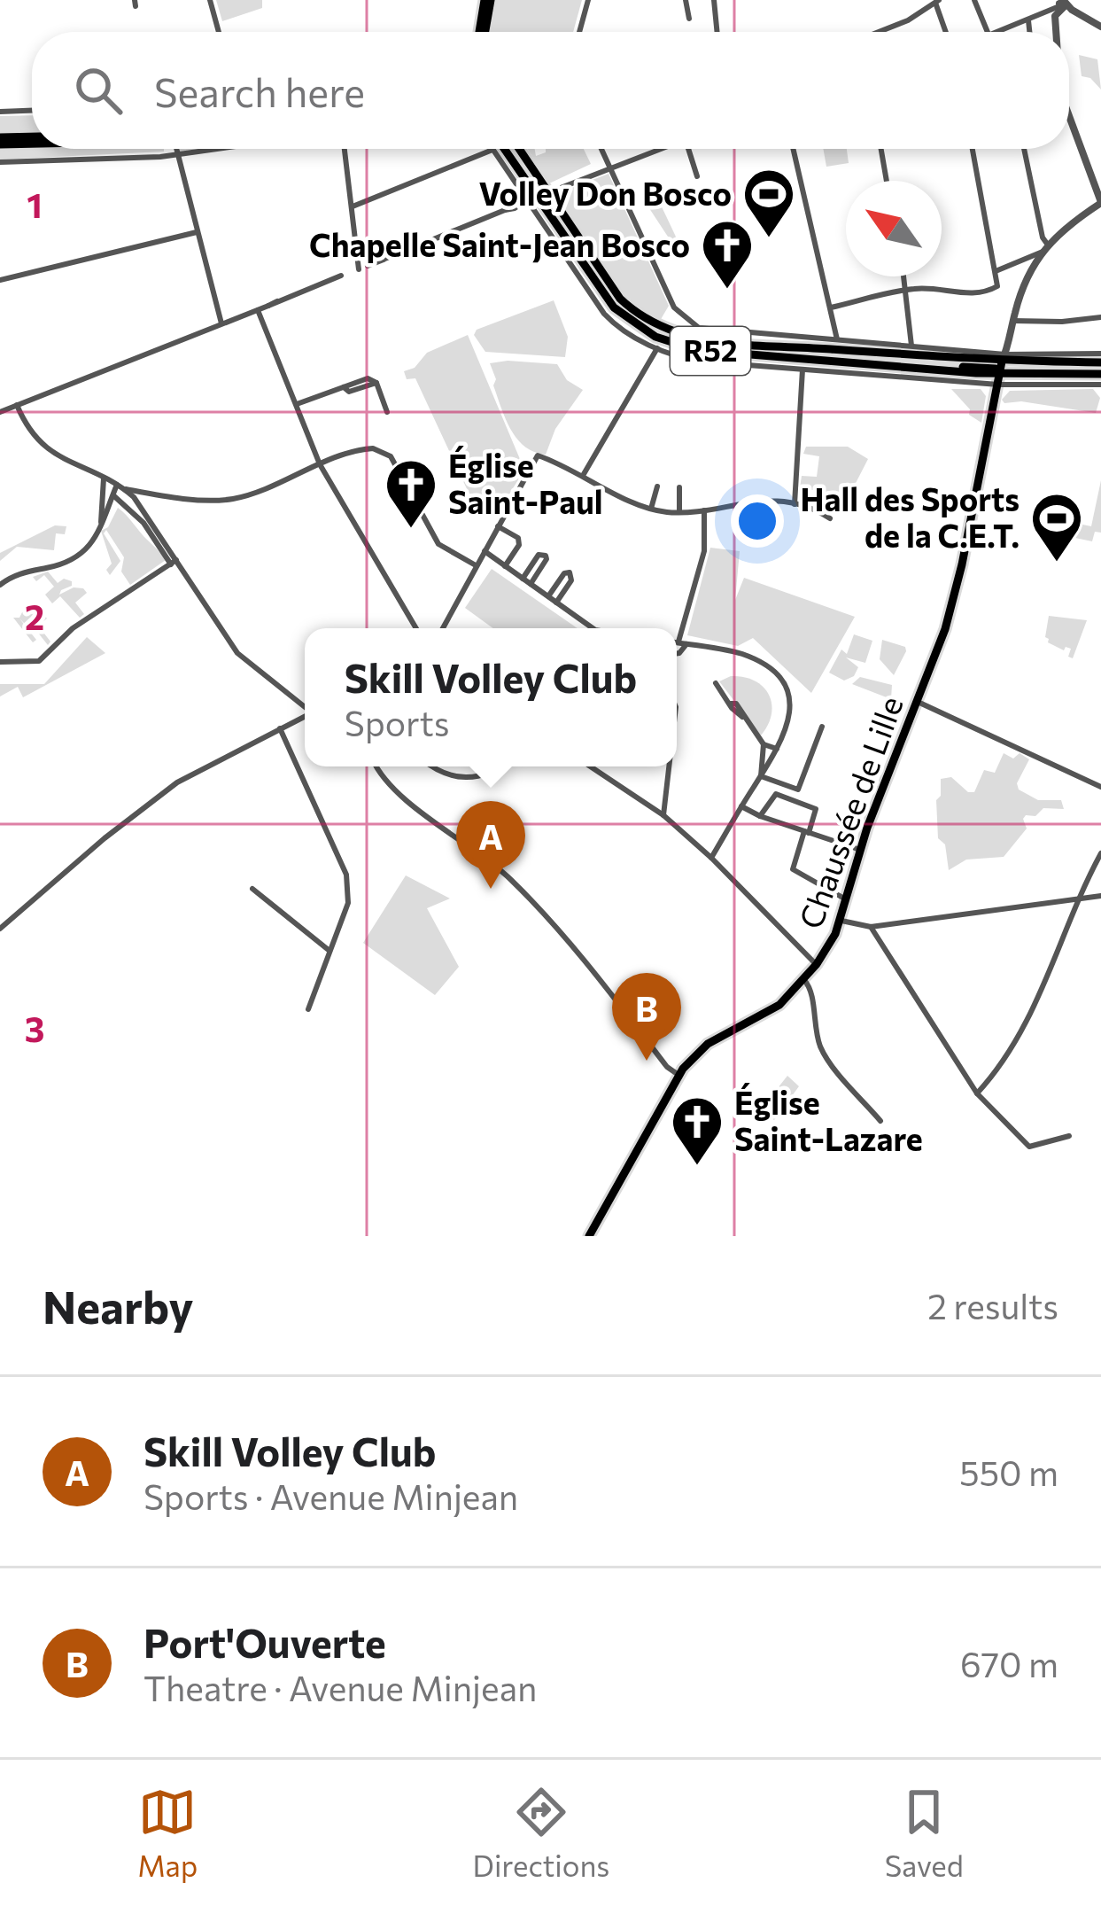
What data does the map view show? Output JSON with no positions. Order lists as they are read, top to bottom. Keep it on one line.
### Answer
{"streets":{"main road":["R52","Chaussée de Lille"]},"crossings":[["R52","Chaussée de Lille"]],"places":{"sports":["Volley Don Bosco","Hall des Sports de la C.E.T."],"church":["Chapelle Saint-Jean Bosco","Église Saint-Paul","Église Saint-Lazare"]},"north":"top left","page":{"search":"Search here","popup":["Skill Volley Club","Sports"],"pins":["A","B"],"heading":["Nearby","2 results"],"list":[{"mark":"A","name":"Skill Volley Club","note":"Sports · Avenue Minjean","value":"550 m"},{"mark":"B","name":"Port'Ouverte","note":"Theatre · Avenue Minjean","value":"670 m"}],"nav":["Map","Directions","Saved"]},"grid":{"rows":["1","2","3"]}}
